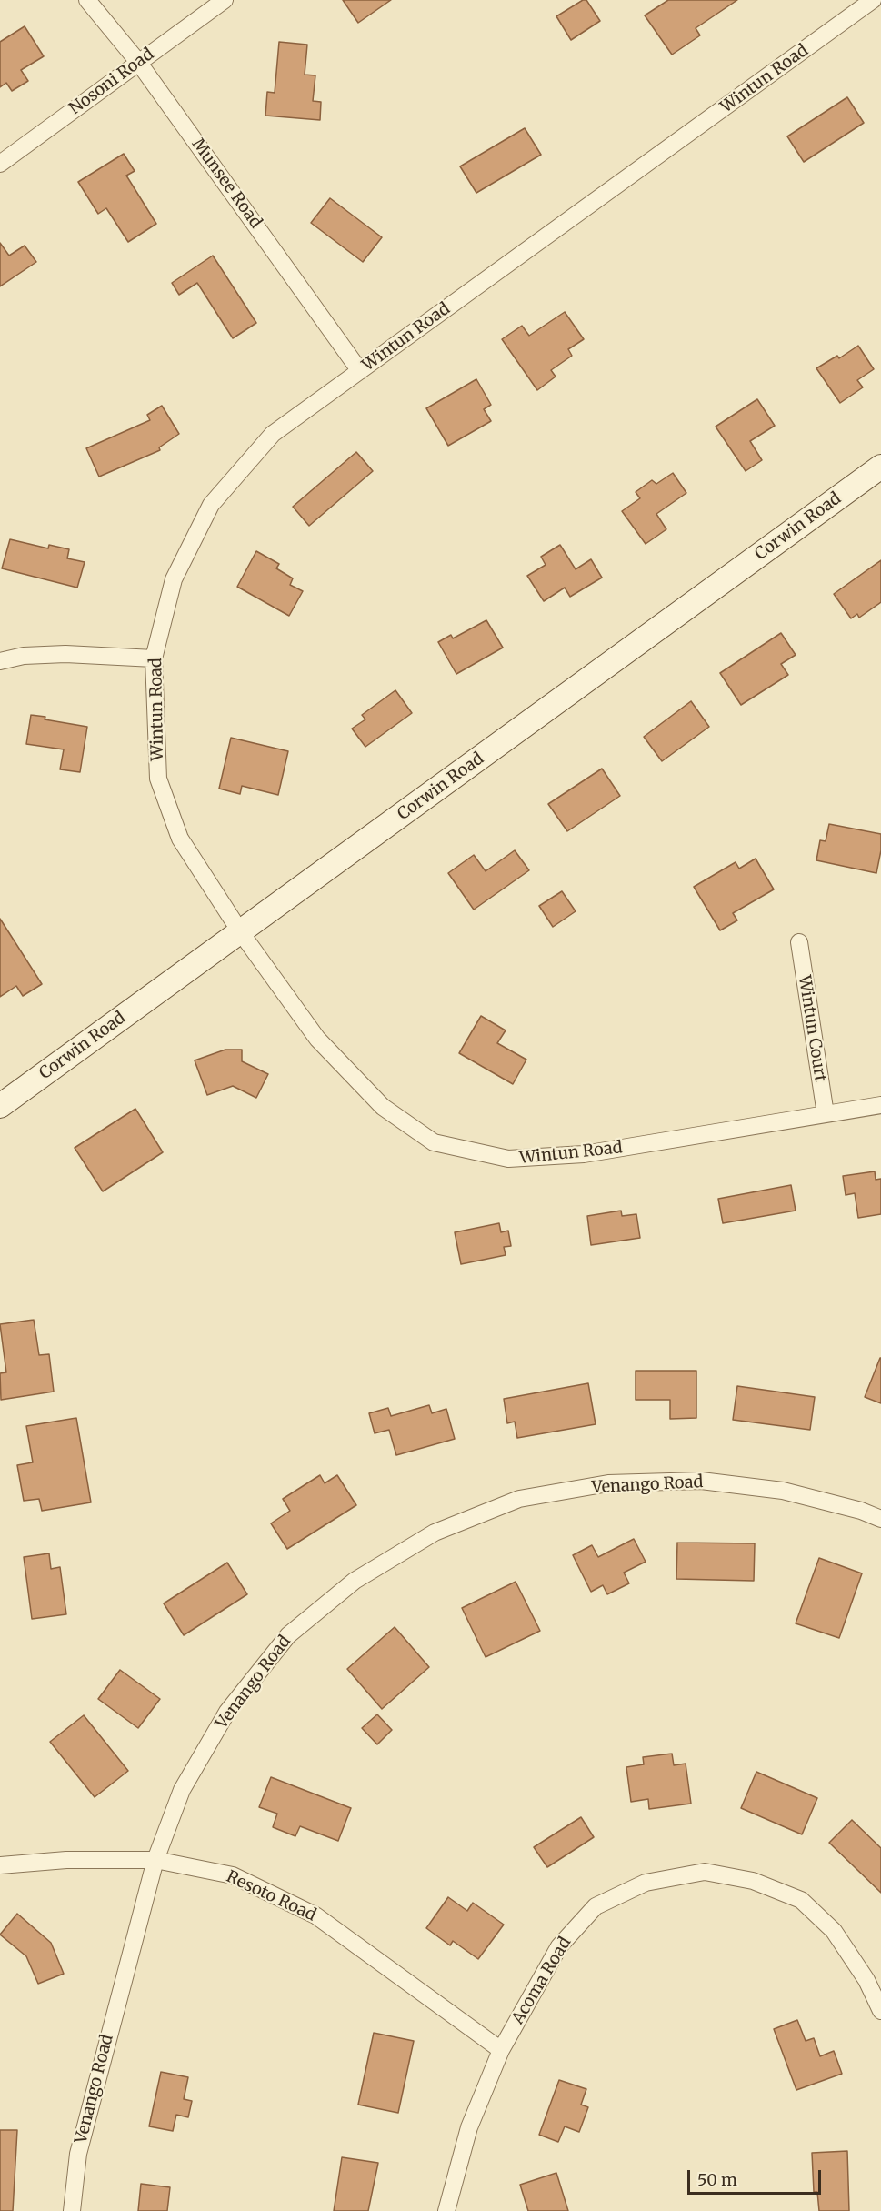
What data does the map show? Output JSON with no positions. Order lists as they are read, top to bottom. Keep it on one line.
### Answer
{"streets":{"main road":["Corwin Road"],"street":["Wintun Road","Nosoni Road","Munsee Road","Wintun Court","Venango Road","Resoto Road","Acoma Road"]},"crossings":[["Wintun Road","Munsee Road"],["Wintun Road","Corwin Road"],["Wintun Road","Wintun Court"],["Nosoni Road","Munsee Road"],["Venango Road","Resoto Road"],["Resoto Road","Acoma Road"]],"scale_bar":"50 m"}
